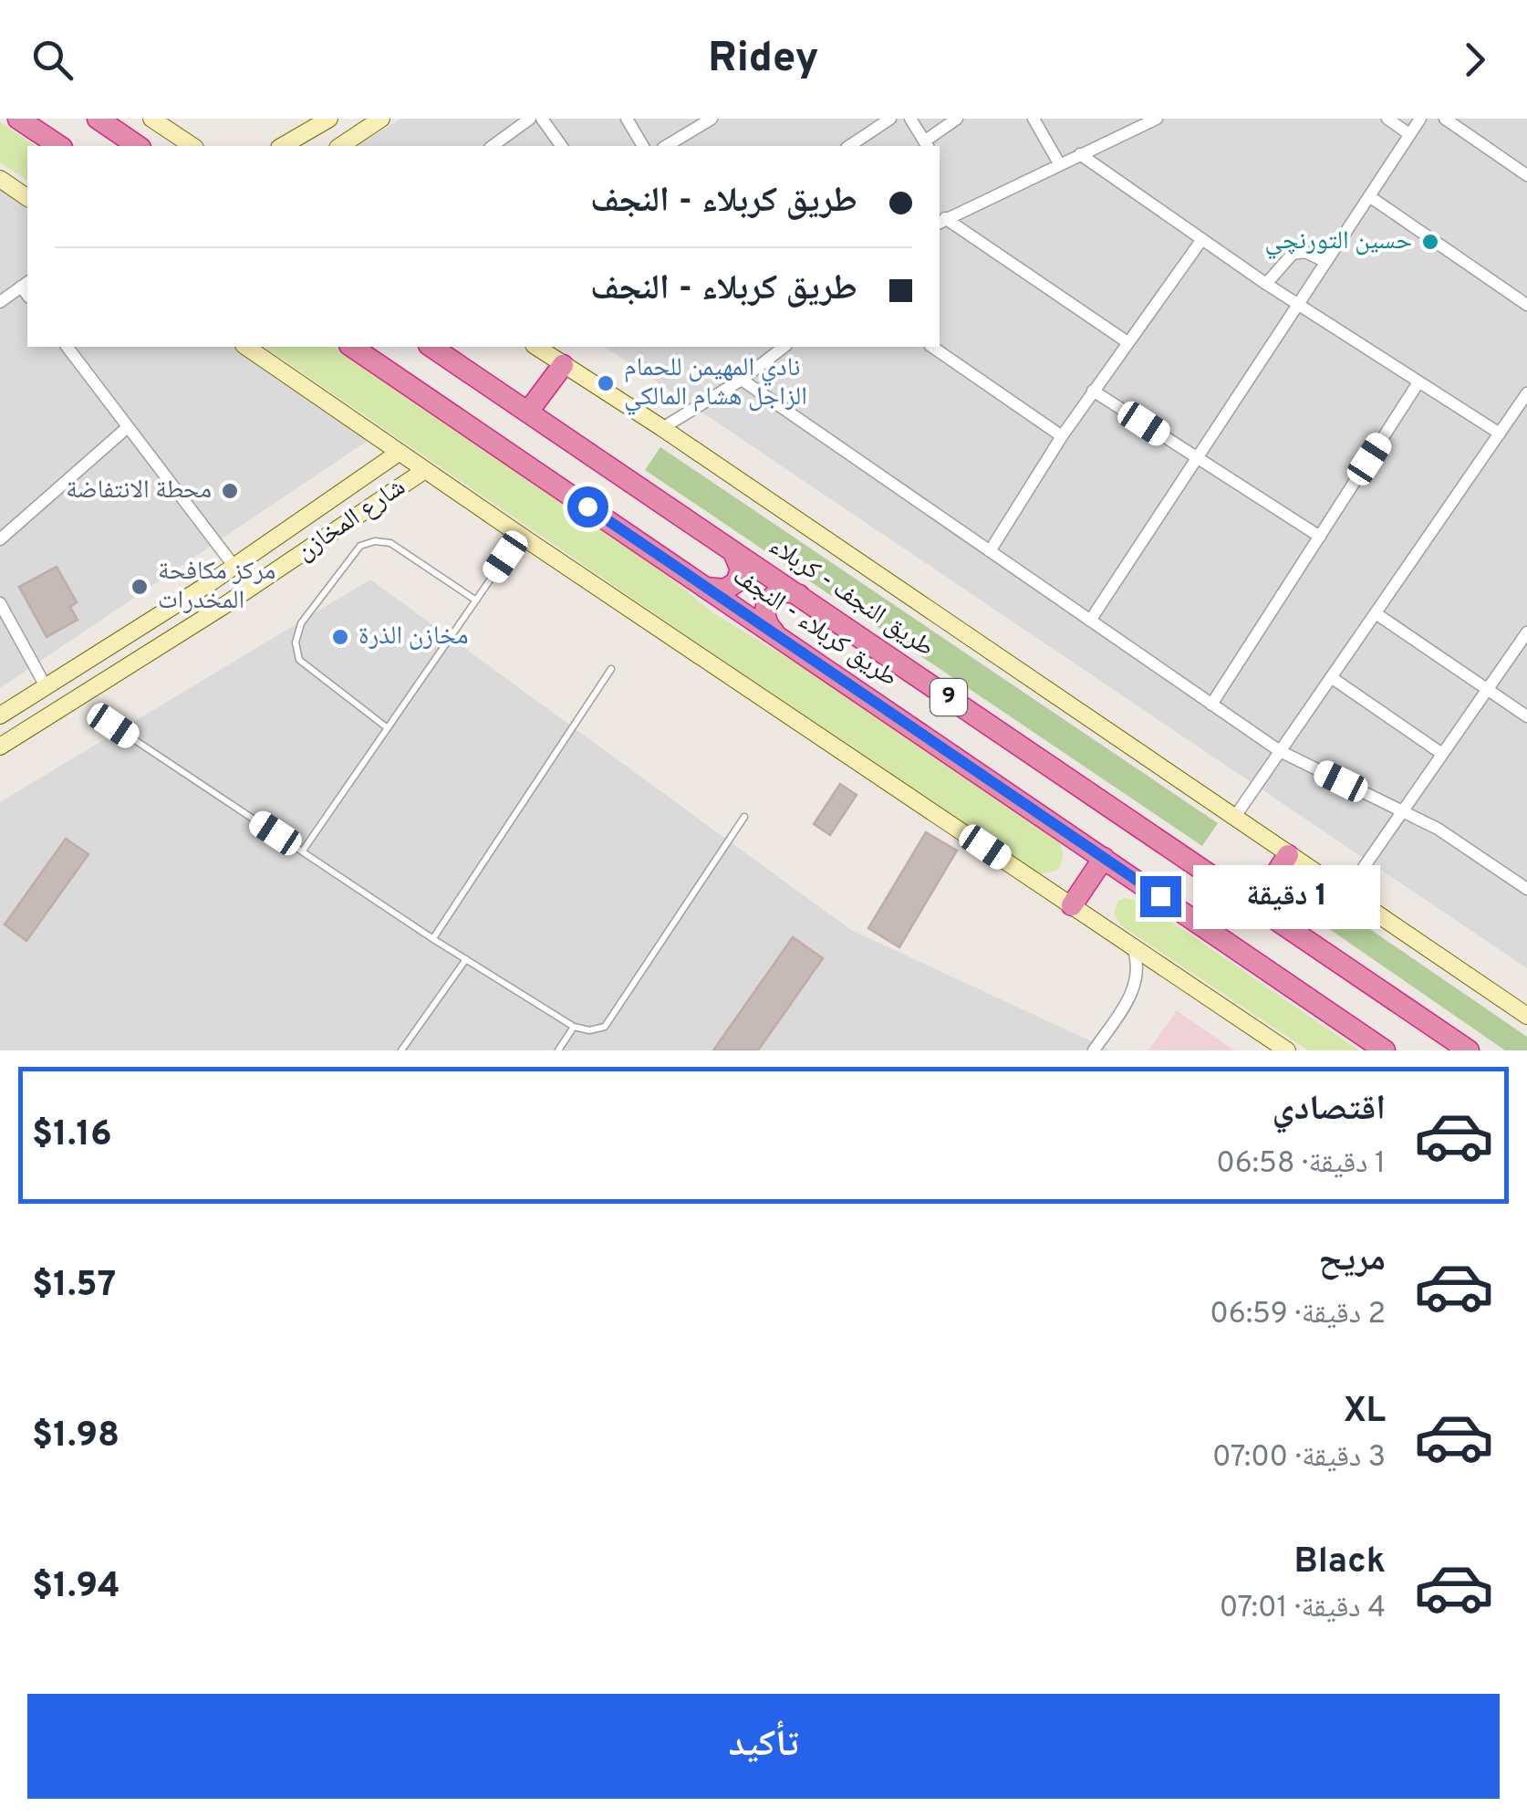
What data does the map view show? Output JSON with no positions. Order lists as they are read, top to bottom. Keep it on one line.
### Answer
{"streets":{"highway":["طريق النجف - كربلاء","طريق كربلاء - النجف","9"],"main road":["شارع المخازن"]},"places":["حسين التورنچي","نادي المهيمن للحمام الزاجل هشام المالكي","محطة الانتفاضة","مركز مكافحة المخدرات","مخازن الذرة"],"page":{"header":"Ridey","banner":["طريق كربلاء - النجف","طريق كربلاء - النجف"],"bubble":"1 دقيقة","list":[{"name":"اقتصادي","note":"1 دقيقة · 06:58","value":"$1.16"},{"name":"مريح","note":"2 دقيقة · 06:59","value":"$1.57"},{"name":"XL","note":"3 دقيقة · 07:00","value":"$1.98"},{"name":"Black","note":"4 دقيقة · 07:01","value":"$1.94"}],"buttons":"تأكيد"}}
